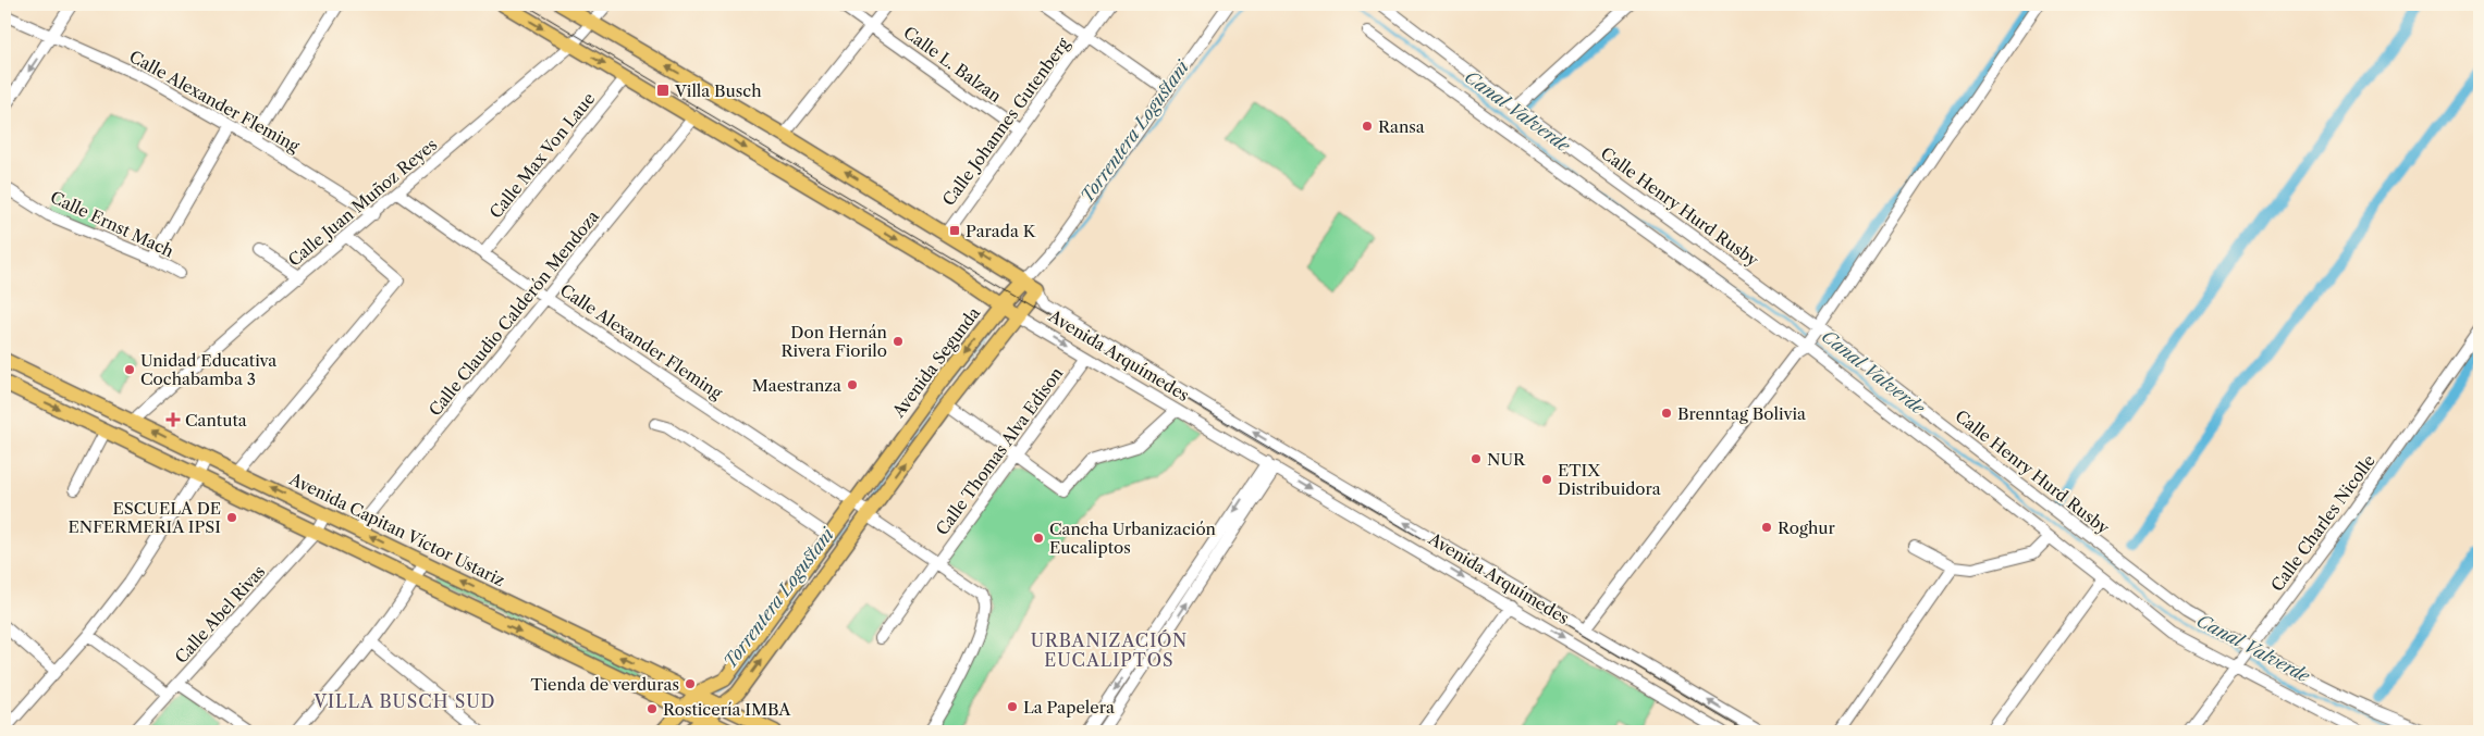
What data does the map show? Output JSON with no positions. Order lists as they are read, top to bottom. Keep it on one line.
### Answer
{"streets":{"main road":["Avenida Arquímedes","Avenida Segunda","Avenida Capitan Víctor Ustariz"],"street":["Calle L. Balzan","Calle Alexander Fleming","Calle Johannes Gutenberg","Calle Max Von Laue","Calle Juan Muñoz Reyes","Calle Henry Hurd Rusby","Calle Ernst Mach","Calle Claudio Calderón Mendoza","Calle Thomas Alva Edison","Calle Charles Nicolle","Calle Abel Rivas"]},"crossings":[["Calle L. Balzan","Calle Johannes Gutenberg"],["Calle Alexander Fleming","Calle Max Von Laue"],["Calle Alexander Fleming","Calle Juan Muñoz Reyes"],["Calle Alexander Fleming","Calle Claudio Calderón Mendoza"],["Calle Alexander Fleming","Avenida Segunda"],["Calle Alexander Fleming","Calle Thomas Alva Edison"],["Calle Johannes Gutenberg","Avenida Arquímedes"],["Calle Max Von Laue","Avenida Arquímedes"],["Calle Juan Muñoz Reyes","Avenida Arquímedes"],["Calle Juan Muñoz Reyes","Avenida Capitan Víctor Ustariz"],["Calle Henry Hurd Rusby","Calle Charles Nicolle"],["Calle Claudio Calderón Mendoza","Avenida Arquímedes"],["Calle Claudio Calderón Mendoza","Avenida Capitan Víctor Ustariz"],["Avenida Arquímedes","Avenida Segunda"],["Avenida Arquímedes","Calle Thomas Alva Edison"],["Avenida Segunda","Avenida Capitan Víctor Ustariz"],["Avenida Capitan Víctor Ustariz","Calle Abel Rivas"]],"districts":["URBANIZACIÓN EUCALIPTOS","VILLA BUSCH SUD"],"water":["Canal Valverde","Torrentera Logustani"],"places":{"transit":["Villa Busch","Parada K"],"other":["Ransa","Don Hernán Rivera Fiorilo","Unidad Educativa Cochabamba 3","Maestranza","Brenntag Bolivia","NUR","ETIX Distribuidora","ESCUELA DE ENFERMERIA IPSI","Roghur","Cancha Urbanización Eucaliptos","Tienda de verduras","La Papelera","Rosticería IMBA"],"health":["Cantuta"]}}
